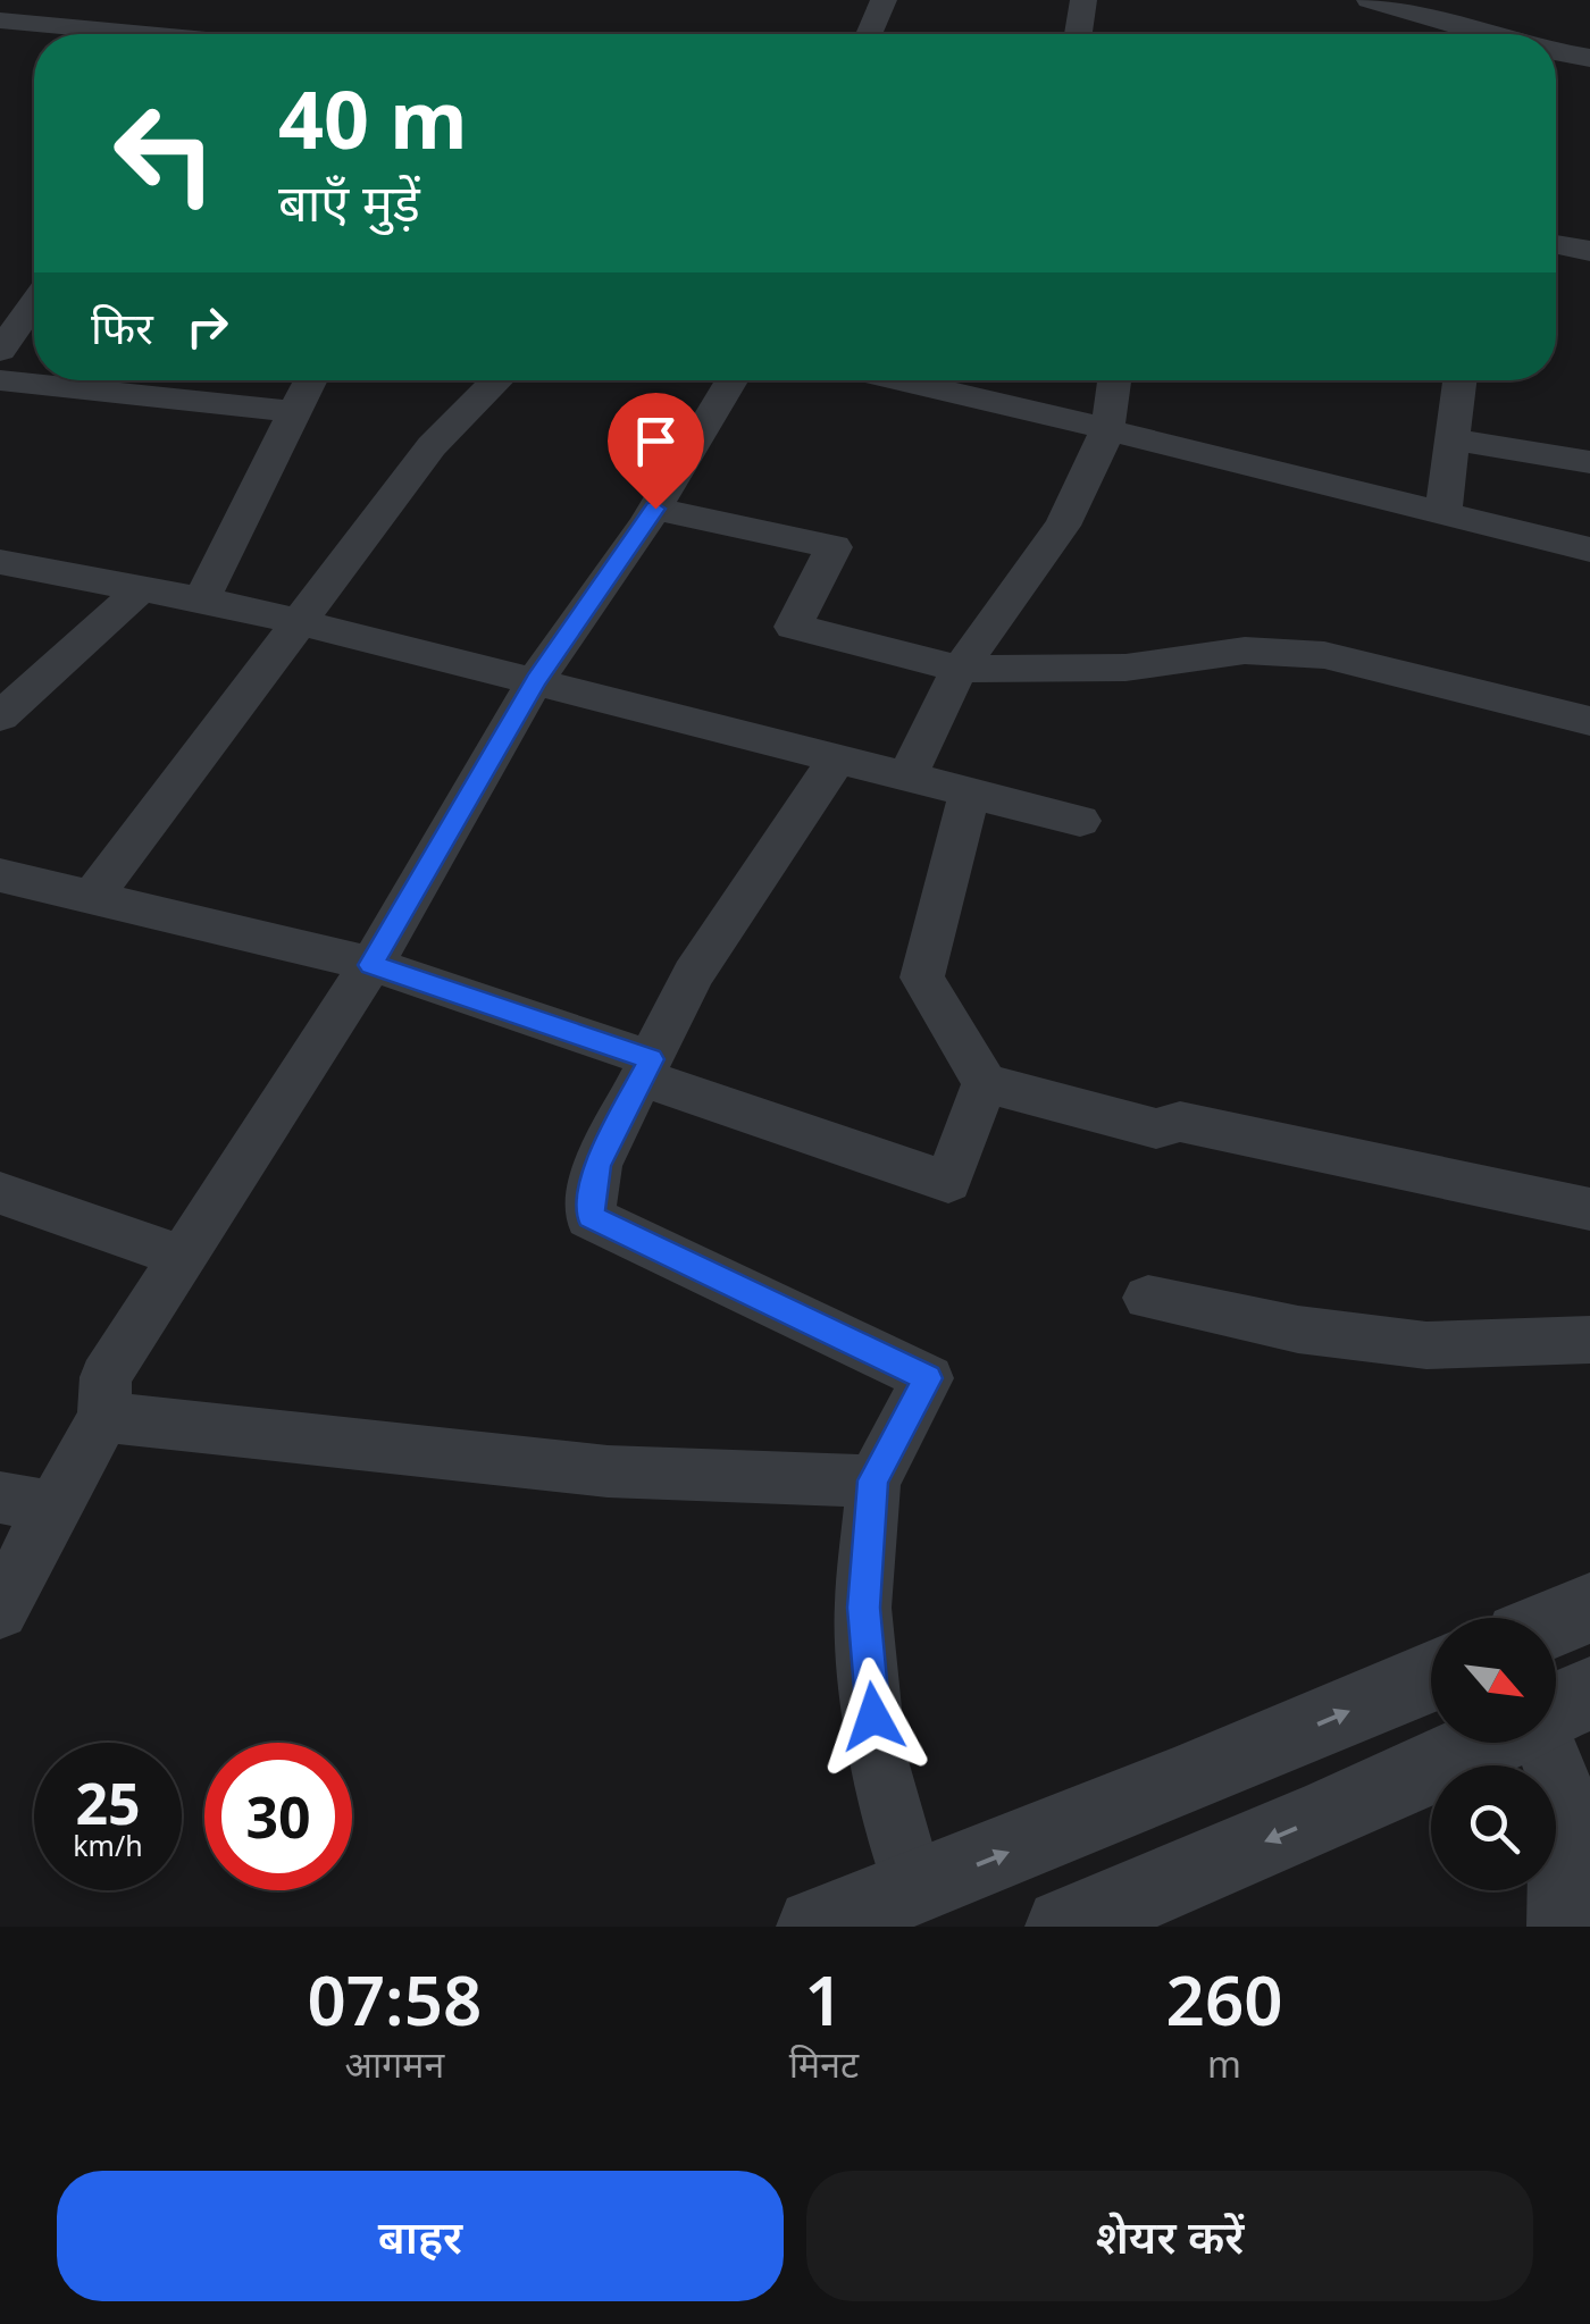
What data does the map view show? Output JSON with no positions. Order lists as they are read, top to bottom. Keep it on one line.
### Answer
{"north":"bottom right","page":{"turn":["40 m","बाएँ मुड़ें"],"then":"फिर","speed":"25 km/h","limit":"30","eta":["07:58","आगमन","1","मिनट","260","m"],"buttons":["बाहर","शेयर करें"]}}
